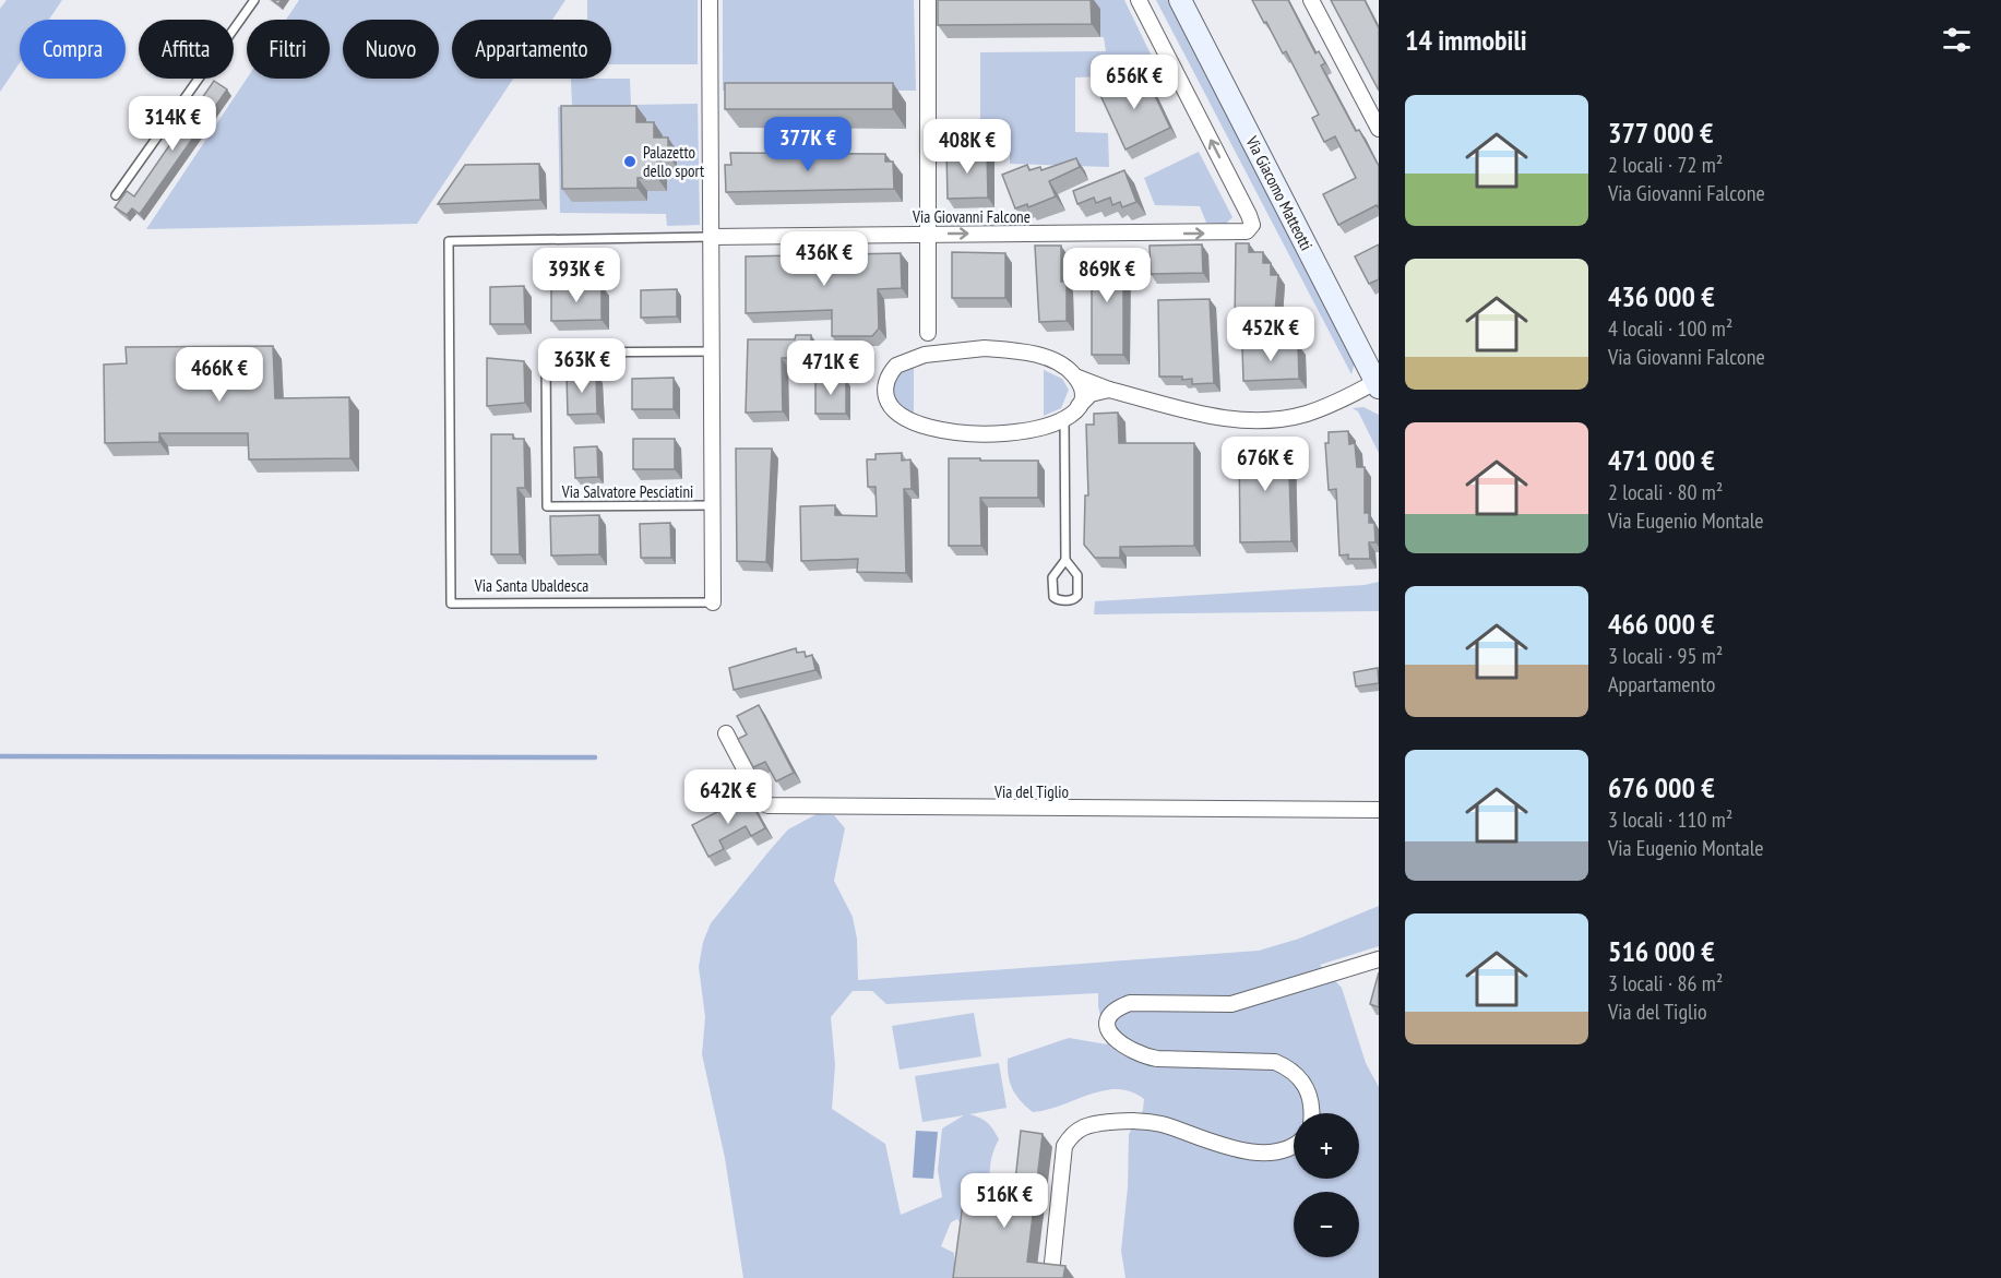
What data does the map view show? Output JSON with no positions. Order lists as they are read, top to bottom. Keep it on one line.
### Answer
{"streets":{"main road":["Via Giacomo Matteotti"],"street":["Via Giovanni Falcone","Via Santa Ubaldesca","Via del Tiglio"],"lane":["Via Salvatore Pesciatini"]},"crossings":[["Via Giovanni Falcone","Via Santa Ubaldesca"],["Via Salvatore Pesciatini","Via Santa Ubaldesca"]],"places":["Palazetto dello sport"],"page":{"heading":"14 immobili","chip":["Compra","Affitta","Filtri","Nuovo","Appartamento"],"price":["656K €","314K €","377K €","408K €","436K €","393K €","869K €","452K €","363K €","471K €","466K €","676K €","642K €","516K €"],"list":[{"name":"377 000 €","note":"2 locali · 72 m² · Via Giovanni Falcone"},{"name":"436 000 €","note":"4 locali · 100 m² · Via Giovanni Falcone"},{"name":"471 000 €","note":"2 locali · 80 m² · Via Eugenio Montale"},{"name":"466 000 €","note":"3 locali · 95 m² · Appartamento"},{"name":"676 000 €","note":"3 locali · 110 m² · Via Eugenio Montale"},{"name":"516 000 €","note":"3 locali · 86 m² · Via del Tiglio"}],"map_buttons":["+","−"]}}
